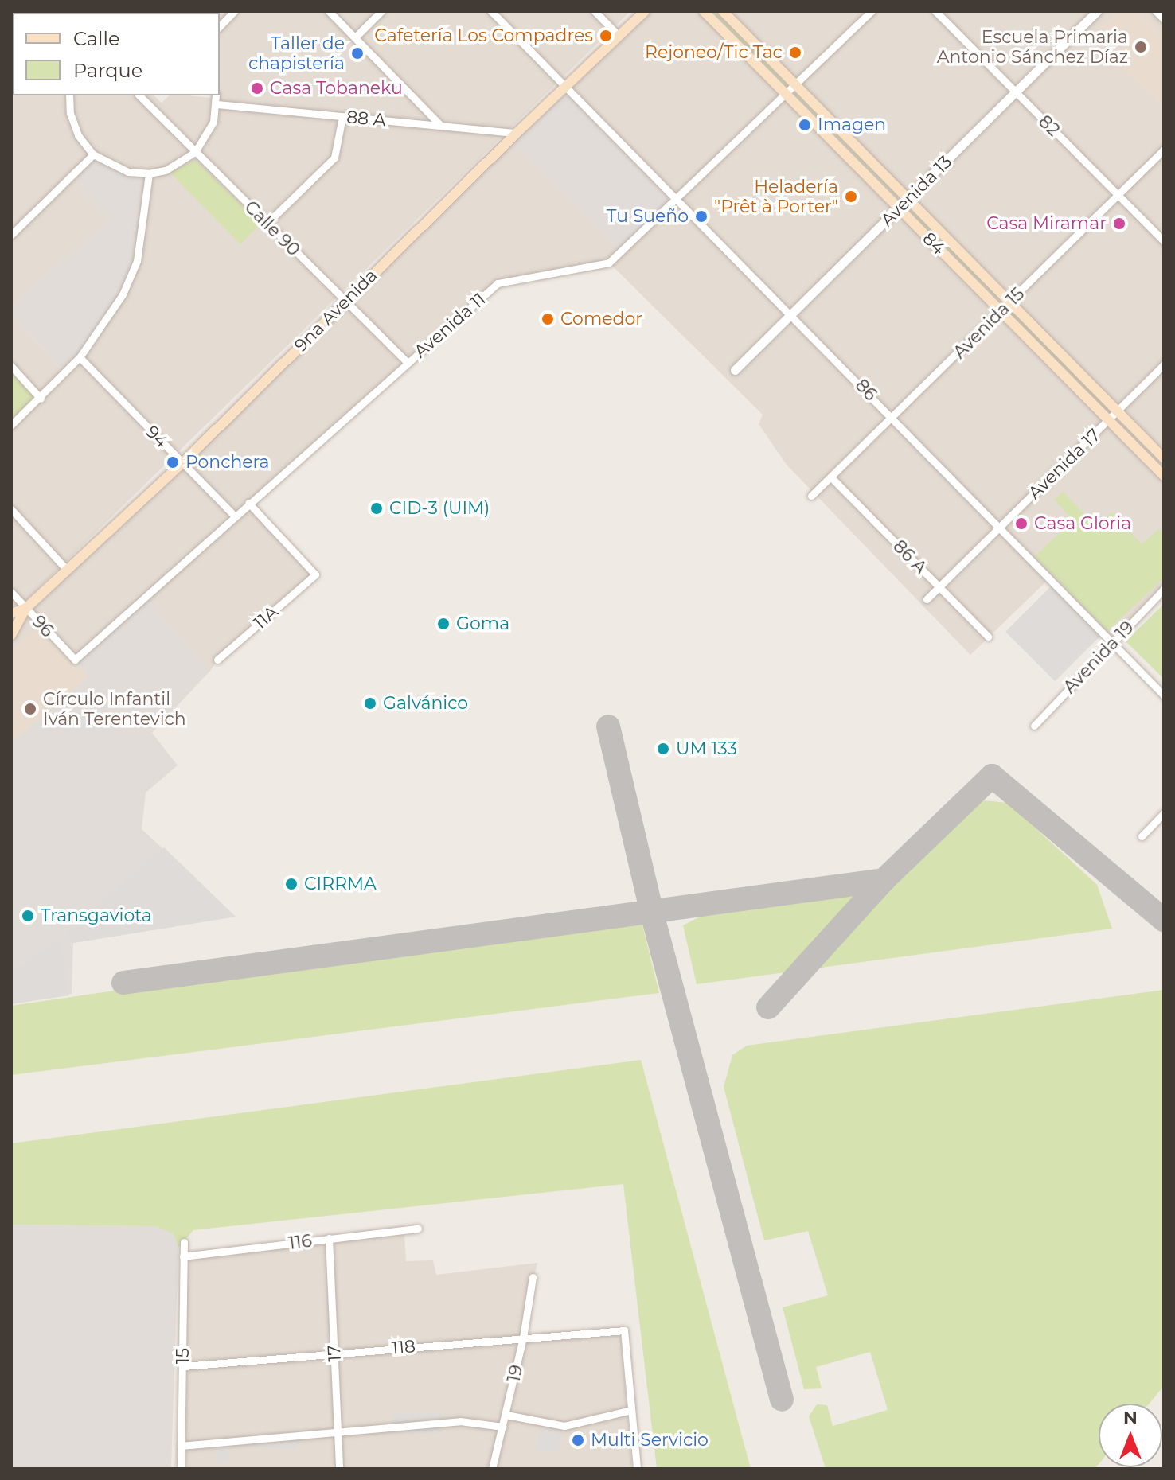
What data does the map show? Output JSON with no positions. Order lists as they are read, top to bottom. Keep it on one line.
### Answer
{"streets":{"main road":["84","9na Avenida"],"street":["88 A","82","Avenida 13","Calle 90","Avenida 15","Avenida 11","86","94","Avenida 17","86 A","11A","96","Avenida 19","116","118","17","15","19"]},"crossings":[["88 A","9na Avenida"],["82","Avenida 13"],["82","Avenida 15"],["Avenida 13","84"],["Avenida 13","86"],["Calle 90","9na Avenida"],["Calle 90","Avenida 11"],["84","Avenida 15"],["84","Avenida 11"],["84","Avenida 17"],["9na Avenida","86"],["9na Avenida","94"],["9na Avenida","96"],["Avenida 15","86"],["Avenida 15","86 A"],["Avenida 11","86"],["Avenida 11","94"],["Avenida 11","11A"],["Avenida 11","96"],["86","Avenida 17"],["86","Avenida 19"],["Avenida 17","86 A"],["116","17"],["116","15"],["118","17"],["118","15"],["118","19"]],"places":["Cafetería Los Compadres","Escuela Primaria Antonio Sánchez Díaz","Rejoneo/Tic Tac","Taller de chapistería","Casa Tobaneku","Imagen","Heladería \"Prêt à Porter\"","Tu Sueño","Casa Miramar","Comedor","Ponchera","CID-3 (UIM)","Casa Gloria","Goma","Galvánico","Círculo Infantil Iván Terentevich","UM 133","CIRRMA","Transgaviota","Multi Servicio"],"legend":["Calle","Parque"],"north":"top"}
